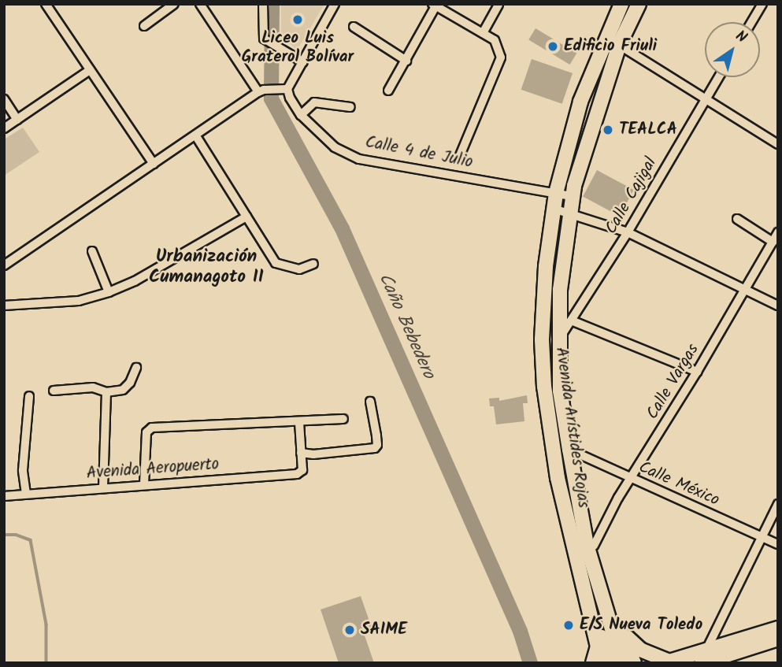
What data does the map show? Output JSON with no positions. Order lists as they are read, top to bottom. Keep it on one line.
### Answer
{"streets":{"main road":["Avenida Arístides Rojas"],"street":["Calle 4 de Julio","Calle Cajigal","Calle Vargas","Avenida Aeropuerto","Calle México"]},"crossings":[["Calle 4 de Julio","Avenida Arístides Rojas"],["Calle Cajigal","Avenida Arístides Rojas"],["Calle Vargas","Calle México"],["Avenida Arístides Rojas","Calle México"]],"districts":["Urbanización Cumanagoto II"],"water":["Caño Bebedero"],"places":["Liceo Luis Graterol Bolívar","Edificio Friuli","TEALCA","E/S Nueva Toledo","SAIME"],"north":"top right"}
